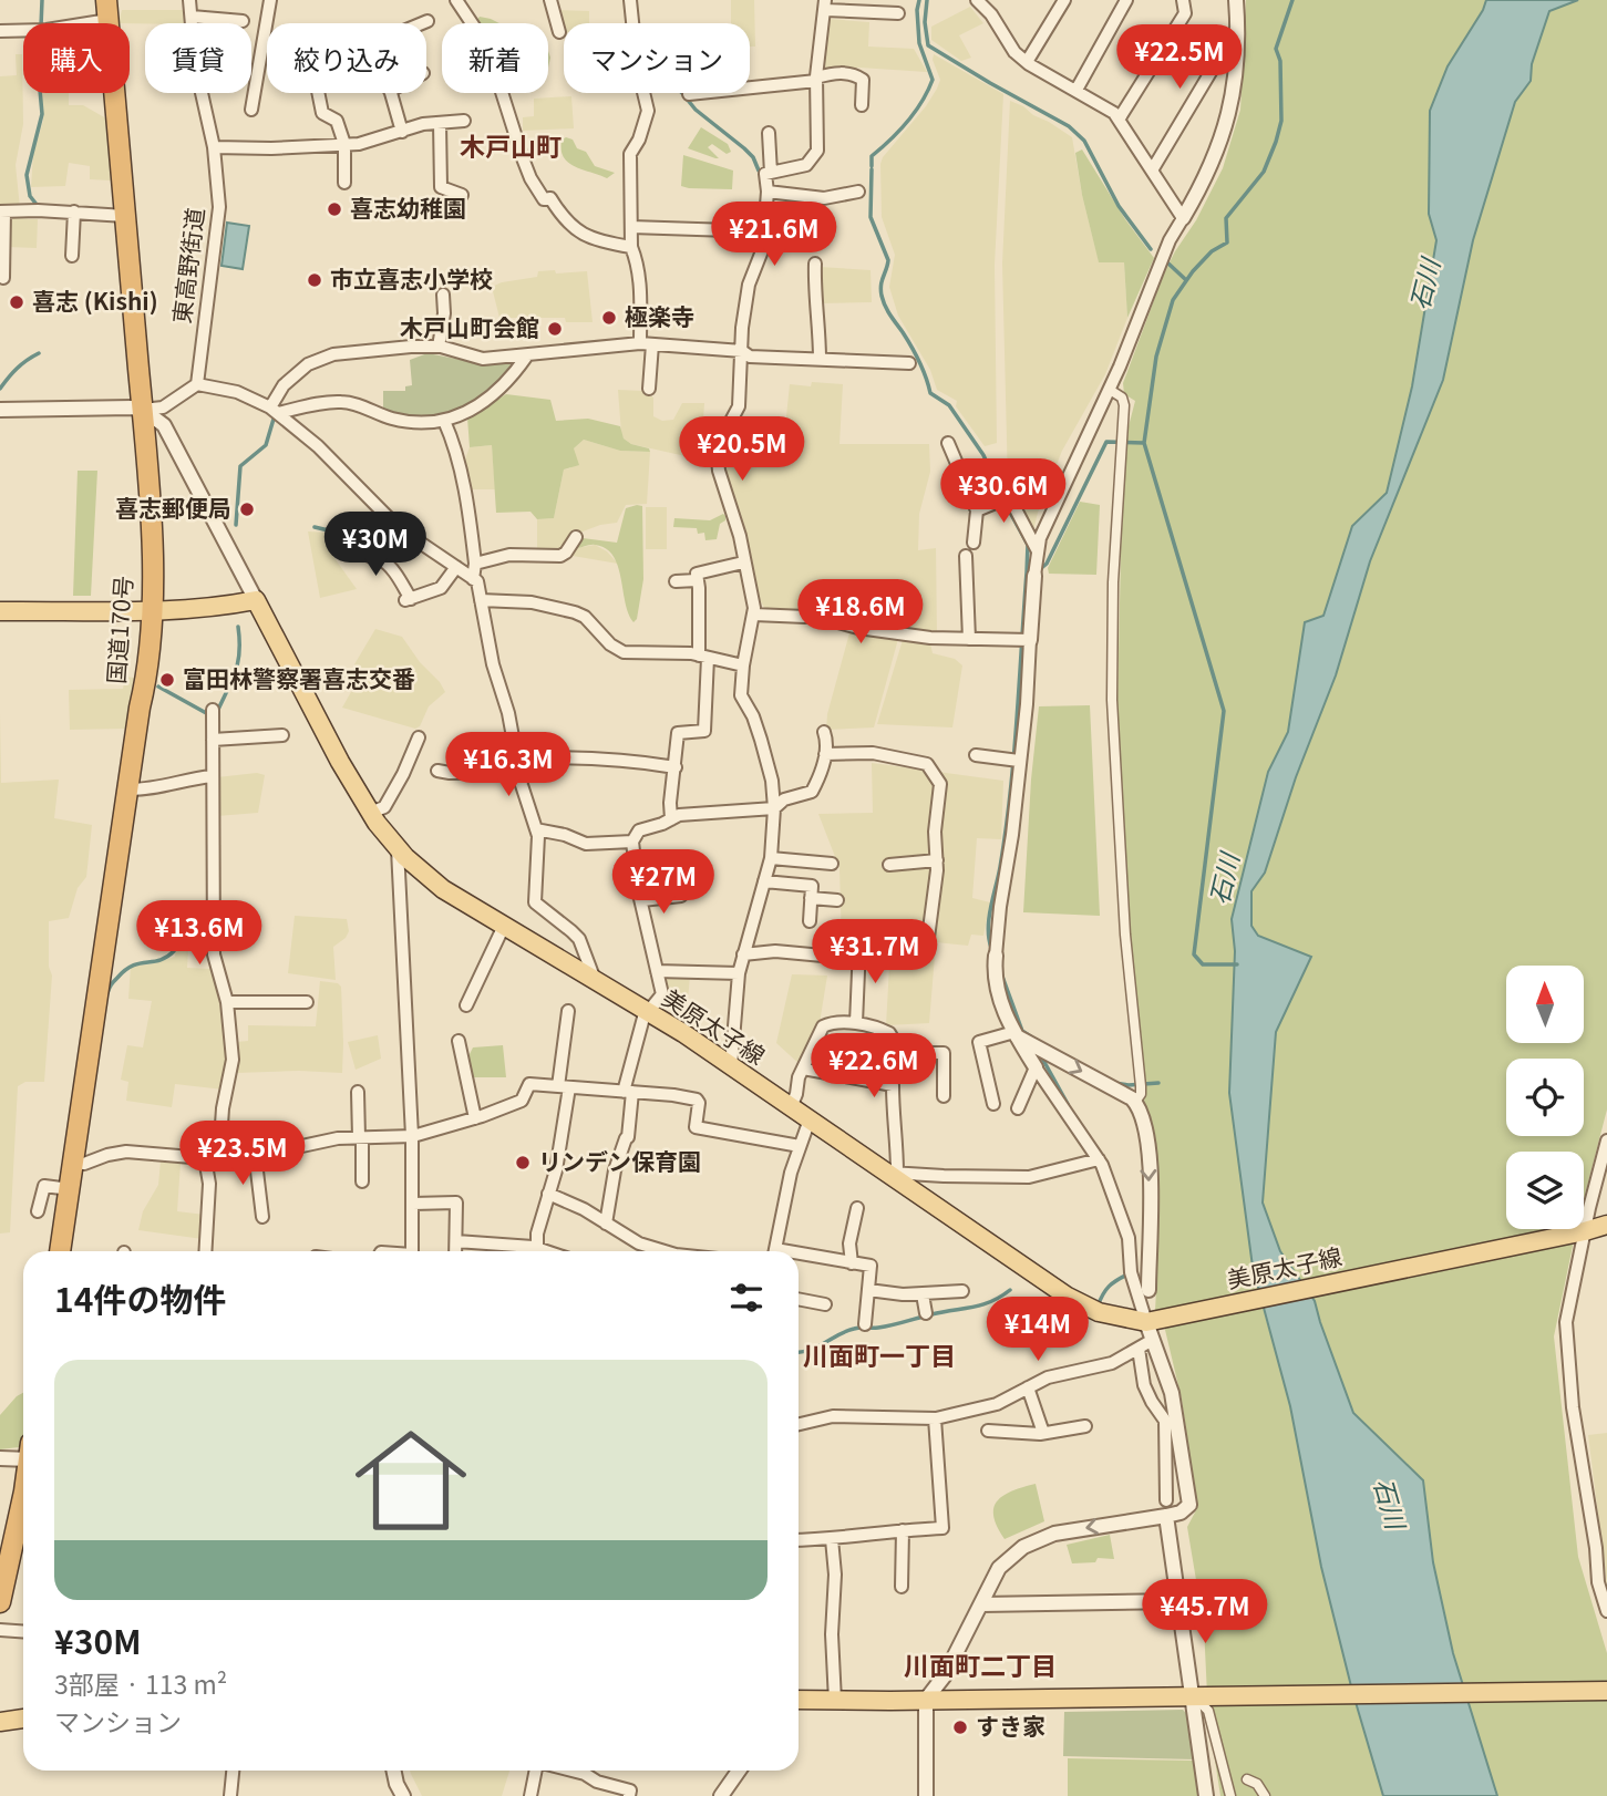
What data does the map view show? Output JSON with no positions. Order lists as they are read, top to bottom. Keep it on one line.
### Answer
{"streets":{"highway":["国道170号"],"main road":["美原太子線"],"street":["東高野街道"]},"districts":["木戸山町","川面町一丁目","川面町二丁目"],"water":["石川"],"places":["喜志幼稚園","市立喜志小学校","喜志 (Kishi)","極楽寺","木戸山町会館","喜志郵便局","富田林警察署喜志交番","リンデン保育園","すき家"],"north":"top","page":{"chip":["購入","賃貸","絞り込み","新着","マンション"],"price":["¥22.5M","¥21.6M","¥20.5M","¥30.6M","¥30M","¥18.6M","¥16.3M","¥27M","¥13.6M","¥31.7M","¥22.6M","¥23.5M","¥14M","¥45.7M"],"heading":"14件の物件","list":[{"name":"¥30M","note":"3部屋 · 113 m² · マンション"}]}}
